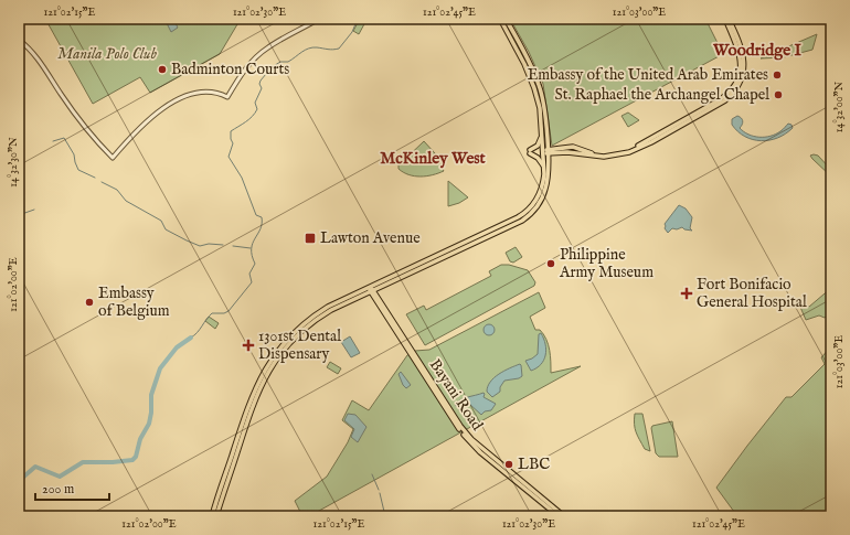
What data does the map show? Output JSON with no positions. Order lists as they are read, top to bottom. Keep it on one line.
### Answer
{"streets":{"main road":["Bayani Road"]},"districts":["Woodridge I","McKinley West"],"parks":["Manila Polo Club"],"places":{"other":["Badminton Courts","Embassy of the United Arab Emirates","St. Raphael the Archangel Chapel","Philippine Army Museum","Embassy of Belgium","LBC"],"transit":["Lawton Avenue"],"health":["Fort Bonifacio General Hospital","1301st Dental Dispensary"]},"scale_bar":"200 m","coordinates":["121°02'15\"E","121°02'30\"E","121°02'45\"E","121°03'00\"E","14°32'00\"N","14°32'30\"N","121°02'00\"E"]}
